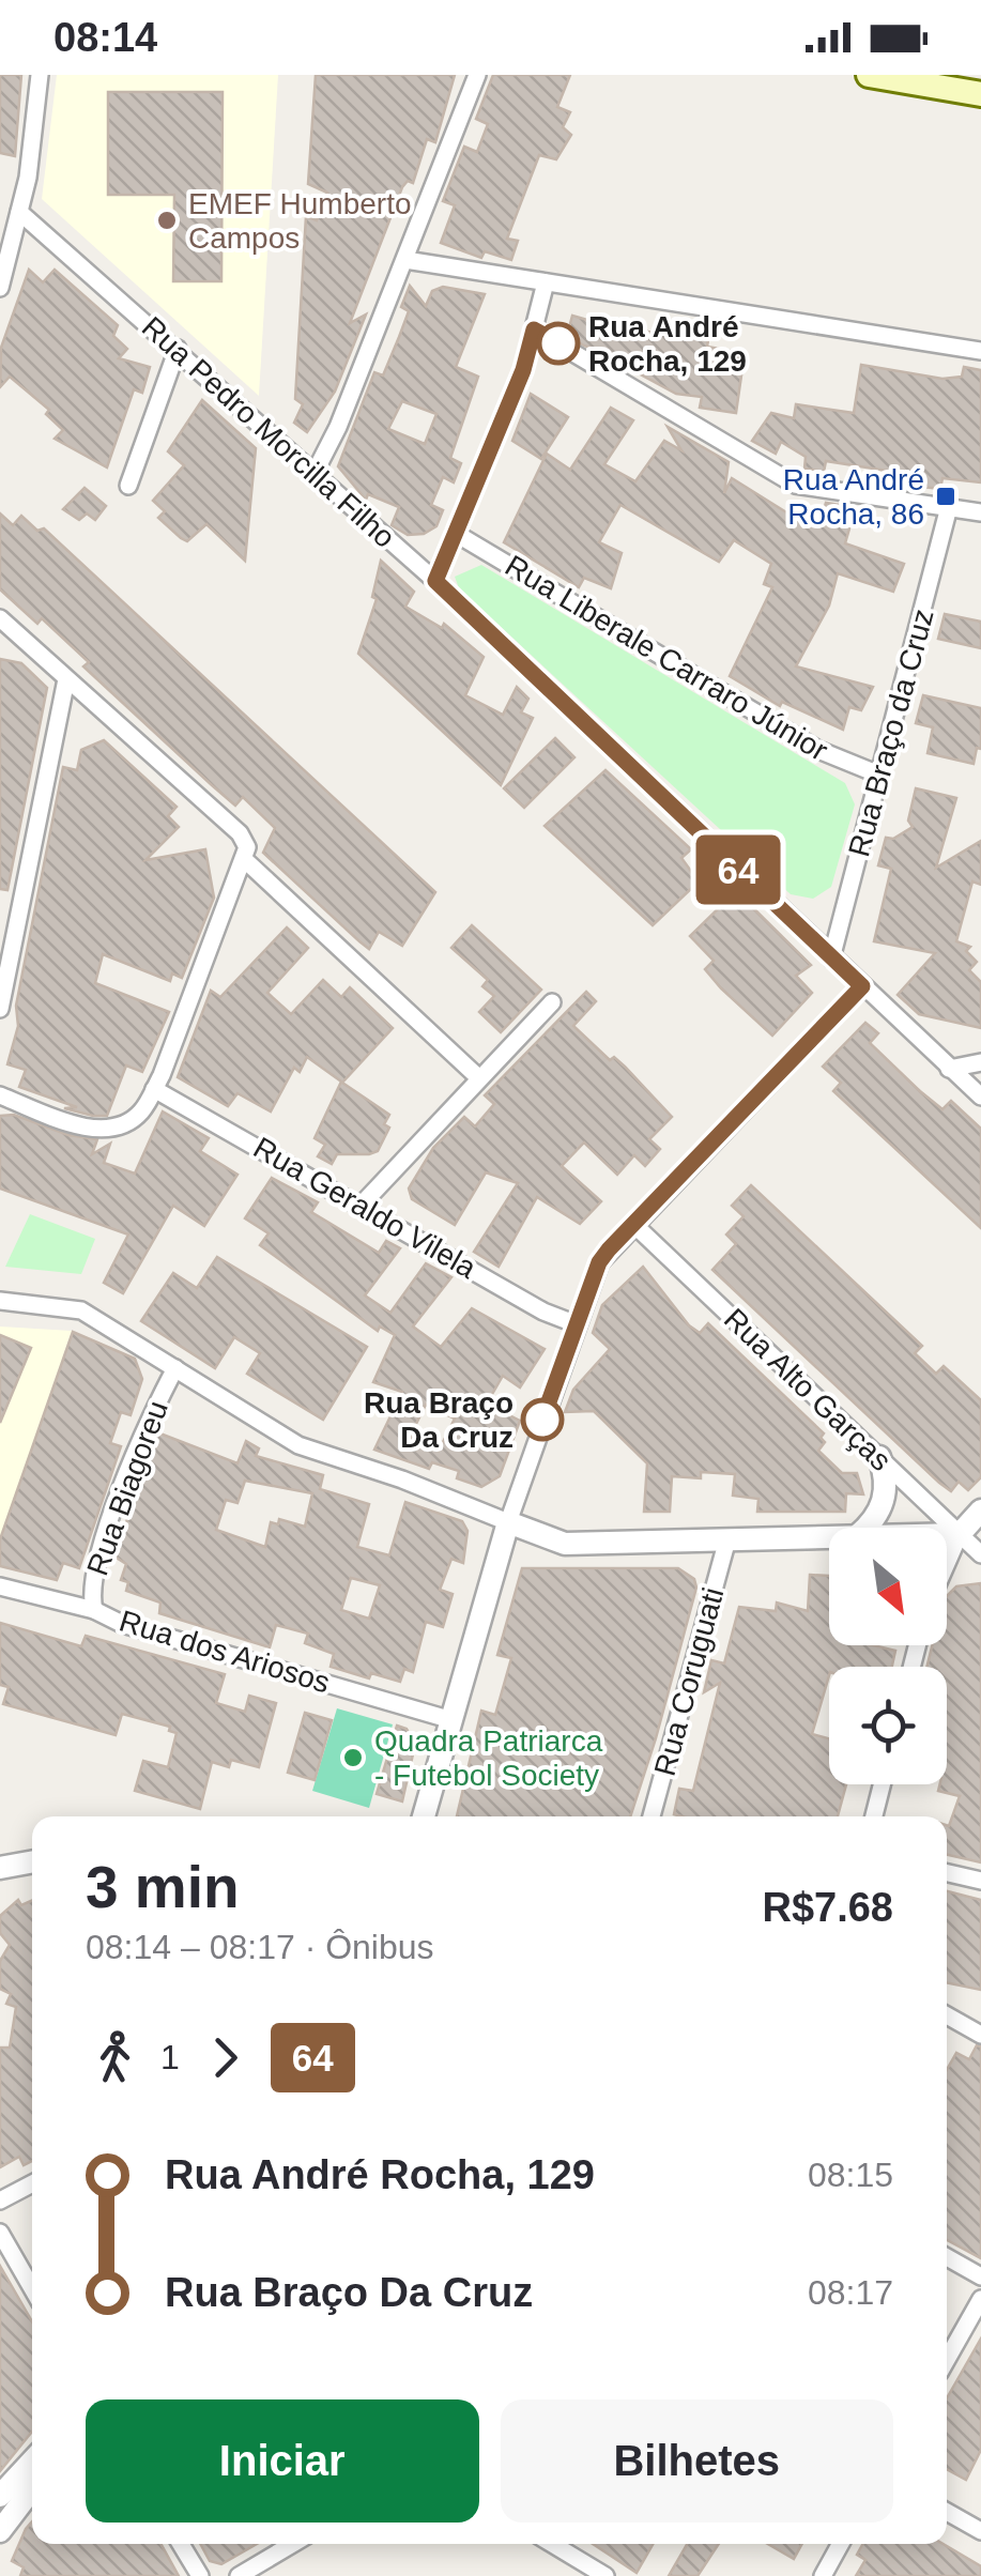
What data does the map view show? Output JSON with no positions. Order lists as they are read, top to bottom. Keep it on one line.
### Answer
{"streets":{"street":["Rua Pedro Morcilla Filho","Rua Liberale Carraro Júnior","Rua Braço da Cruz","Rua Geraldo Vilela","Rua Alto Garças","Rua Biagoreu","Rua dos Ariosos","Rua Coruguati"]},"crossings":[["Rua Pedro Morcilla Filho","Rua Braço da Cruz"],["Rua Liberale Carraro Júnior","Rua Braço da Cruz"],["Rua Biagoreu","Rua dos Ariosos"]],"places":{"other":["EMEF Humberto Campos","Rua André Rocha, 129","Rua Braço Da Cruz","Quadra Patriarca - Futebol Society"],"transit":["Rua André Rocha, 86"]},"lines":["bus line 64"],"north":"bottom right","page":{"status":"08:14","on_map":"64","heading":["3 min","08:14 – 08:17 · Ônibus","R$7.68"],"legs":["1","64"],"list":[{"name":"Rua André Rocha, 129","value":"08:15"},{"name":"Rua Braço Da Cruz","value":"08:17"}],"buttons":["Iniciar","Bilhetes"]}}
